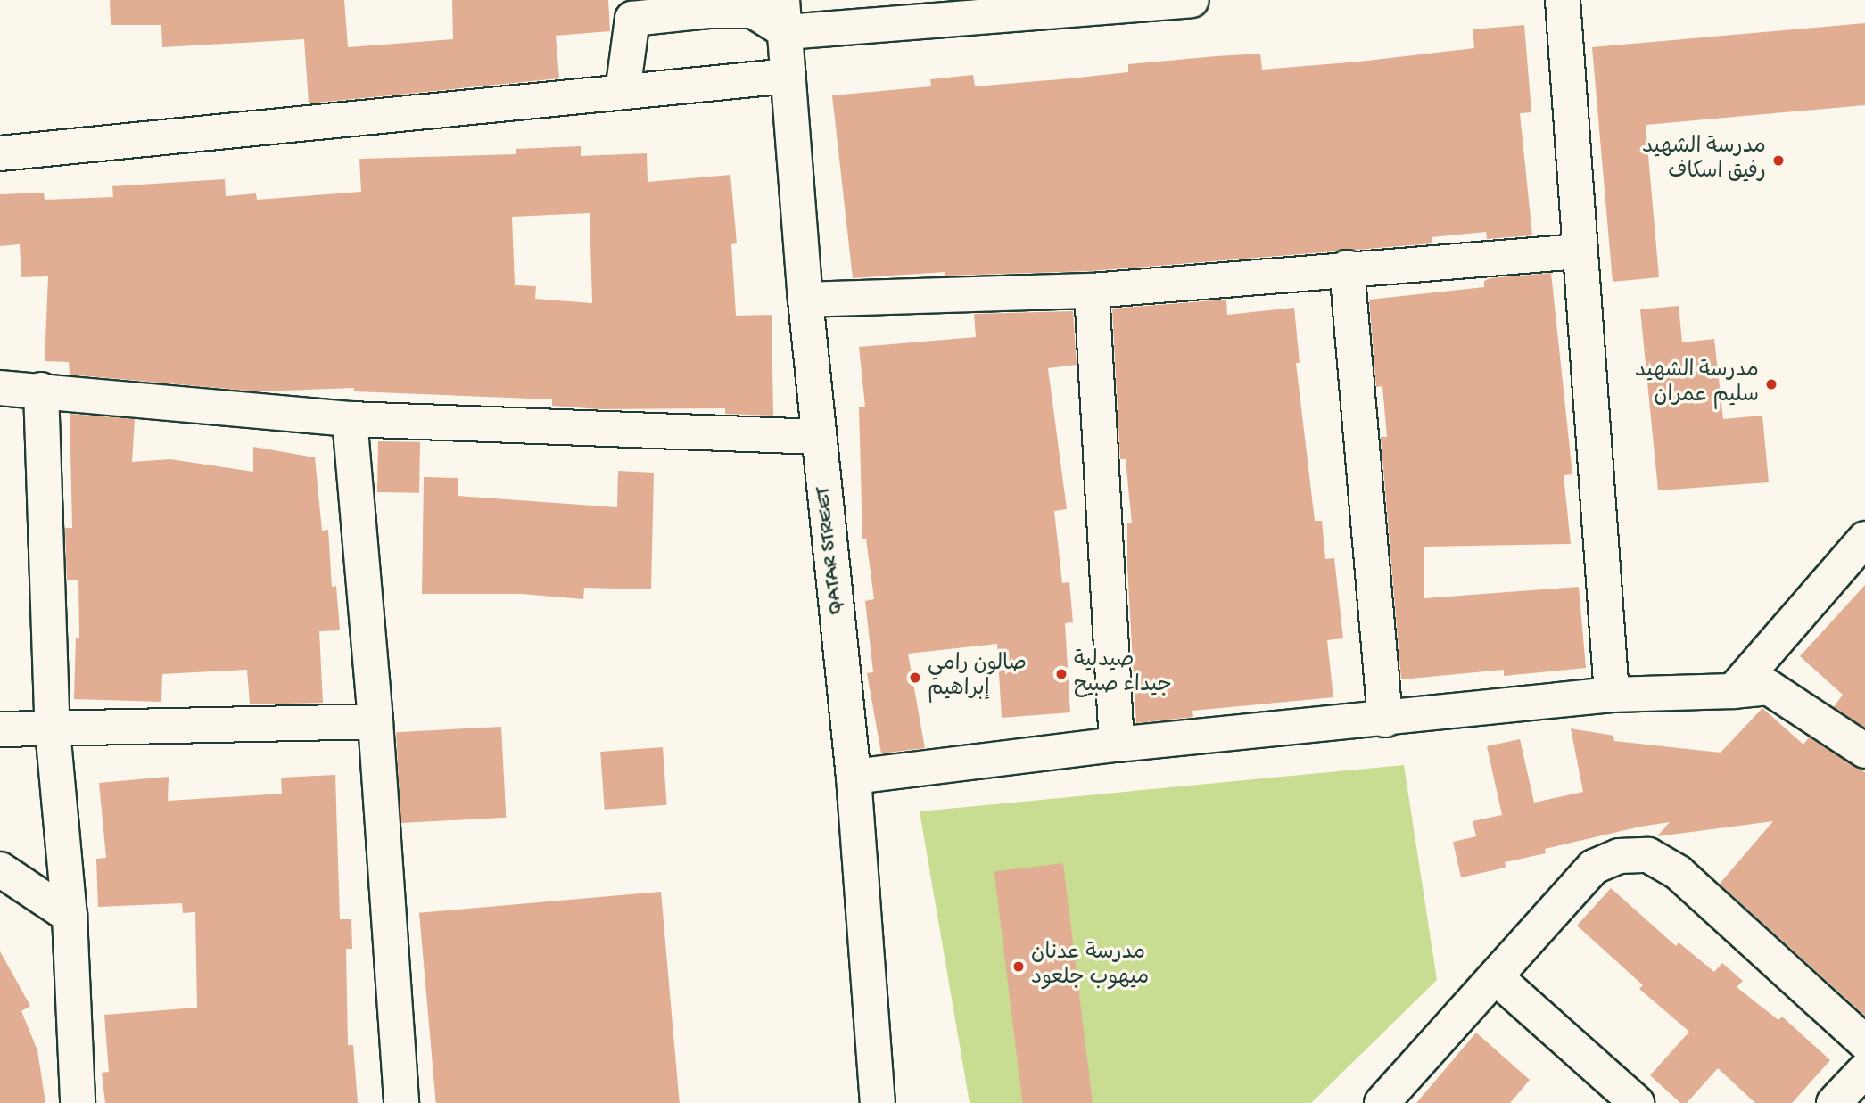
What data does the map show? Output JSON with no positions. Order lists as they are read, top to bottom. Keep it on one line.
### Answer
{"streets":{"street":["QATAR STREET"]},"places":["مدرسة الشهيد رفيق اسكاف","مدرسة الشهيد سليم عمران","صيدلية جيداء صبيح","صالون رامي إبراهيم","مدرسة عدنان ميهوب جلعود"]}
